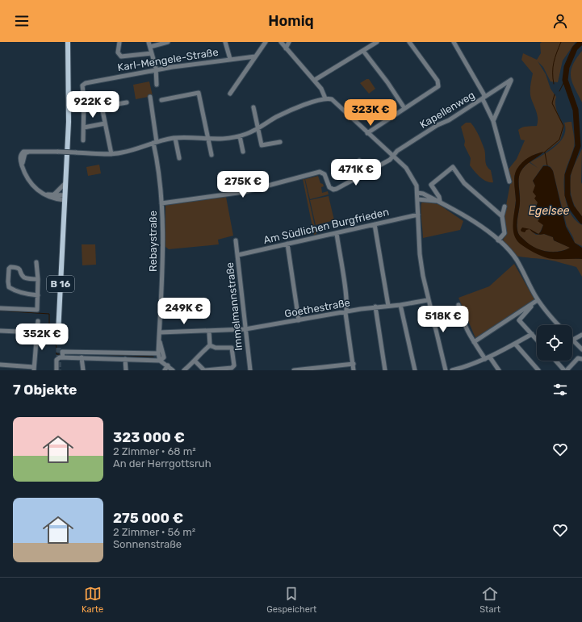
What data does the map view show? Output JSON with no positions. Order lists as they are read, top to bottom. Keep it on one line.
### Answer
{"streets":{"main road":["B 16"],"street":["Karl-Mengele-Straße","Kapellenweg","Am Südlichen Burgfrieden","Rebaystraße","Immelmannstraße","Goethestraße"]},"crossings":[["Kapellenweg","Rebaystraße"],["Am Südlichen Burgfrieden","Immelmannstraße"],["Rebaystraße","Goethestraße"],["Immelmannstraße","Goethestraße"]],"water":["Egelsee"],"page":{"header":"Homiq","price":["922K €","323K €","471K €","275K €","249K €","518K €","352K €"],"heading":"7 Objekte","list":[{"name":"323 000 €","note":"2 Zimmer · 68 m² · An der Herrgottsruh"},{"name":"275 000 €","note":"2 Zimmer · 56 m² · Sonnenstraße"}],"tabs":["Karte","Gespeichert","Start"]}}
